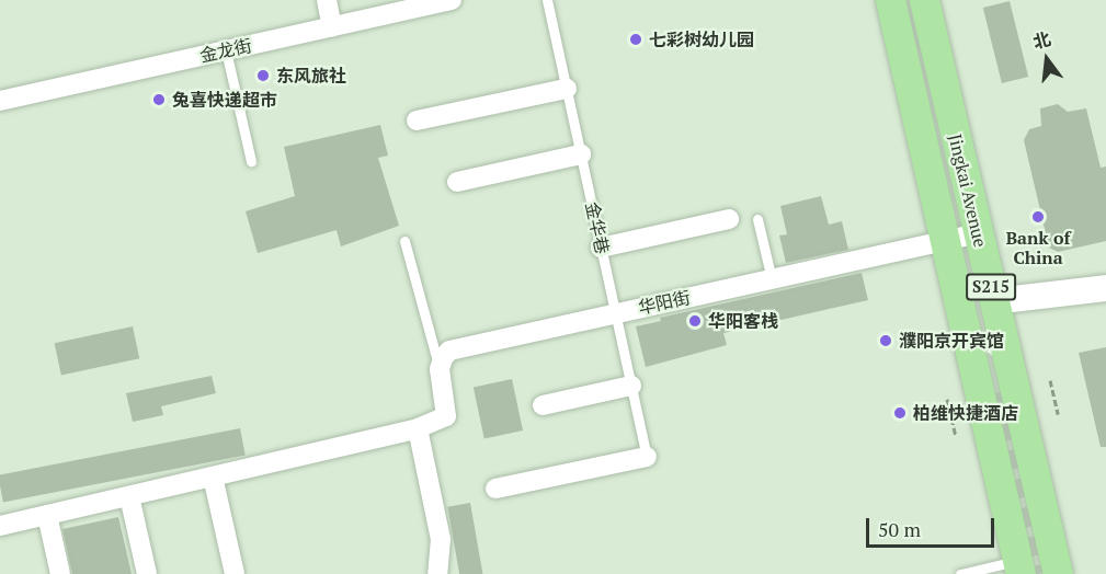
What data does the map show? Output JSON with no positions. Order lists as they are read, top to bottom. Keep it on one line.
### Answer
{"streets":{"main road":["Jingkai Avenue","S215"],"street":["金龙街","华阳街"],"lane":["金华巷"]},"crossings":[["Jingkai Avenue","华阳街"],["金华巷","华阳街"]],"places":["七彩树幼儿园","东风旅社","兔喜快递超市","Bank of China","华阳客栈","濮阳京开宾馆","柏维快捷酒店"],"scale_bar":"50 m","north":"top"}
